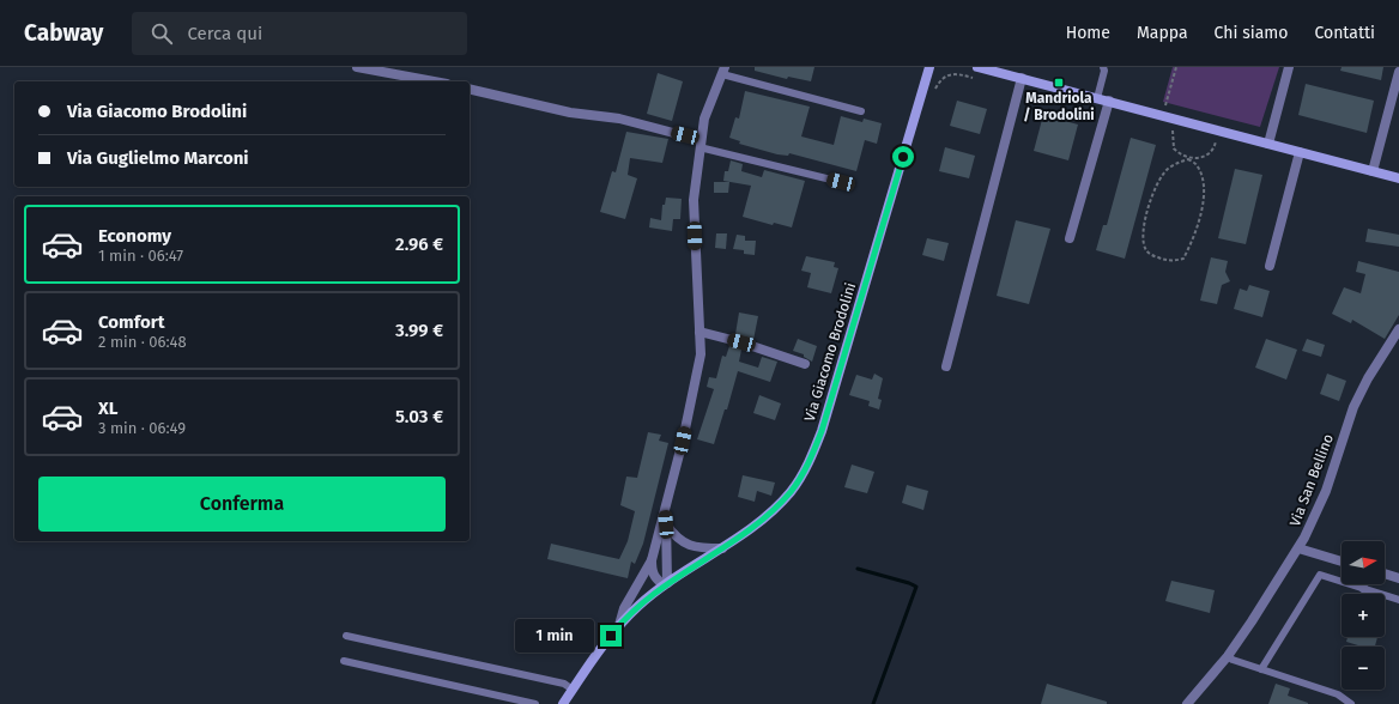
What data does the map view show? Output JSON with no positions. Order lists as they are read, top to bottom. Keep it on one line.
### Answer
{"streets":{"street":["Via Giacomo Brodolini","Via San Bellino"]},"places":{"transit":["Mandriola / Brodolini"]},"north":"right","page":{"header":"Cabway","search":"Cerca qui","nav":["Home","Mappa","Chi siamo","Contatti"],"banner":["Via Giacomo Brodolini","Via Guglielmo Marconi"],"list":[{"name":"Economy","note":"1 min · 06:47","value":"2.96 €"},{"name":"Comfort","note":"2 min · 06:48","value":"3.99 €"},{"name":"XL","note":"3 min · 06:49","value":"5.03 €"}],"buttons":"Conferma","map_buttons":["+","−"],"bubble":"1 min"}}
